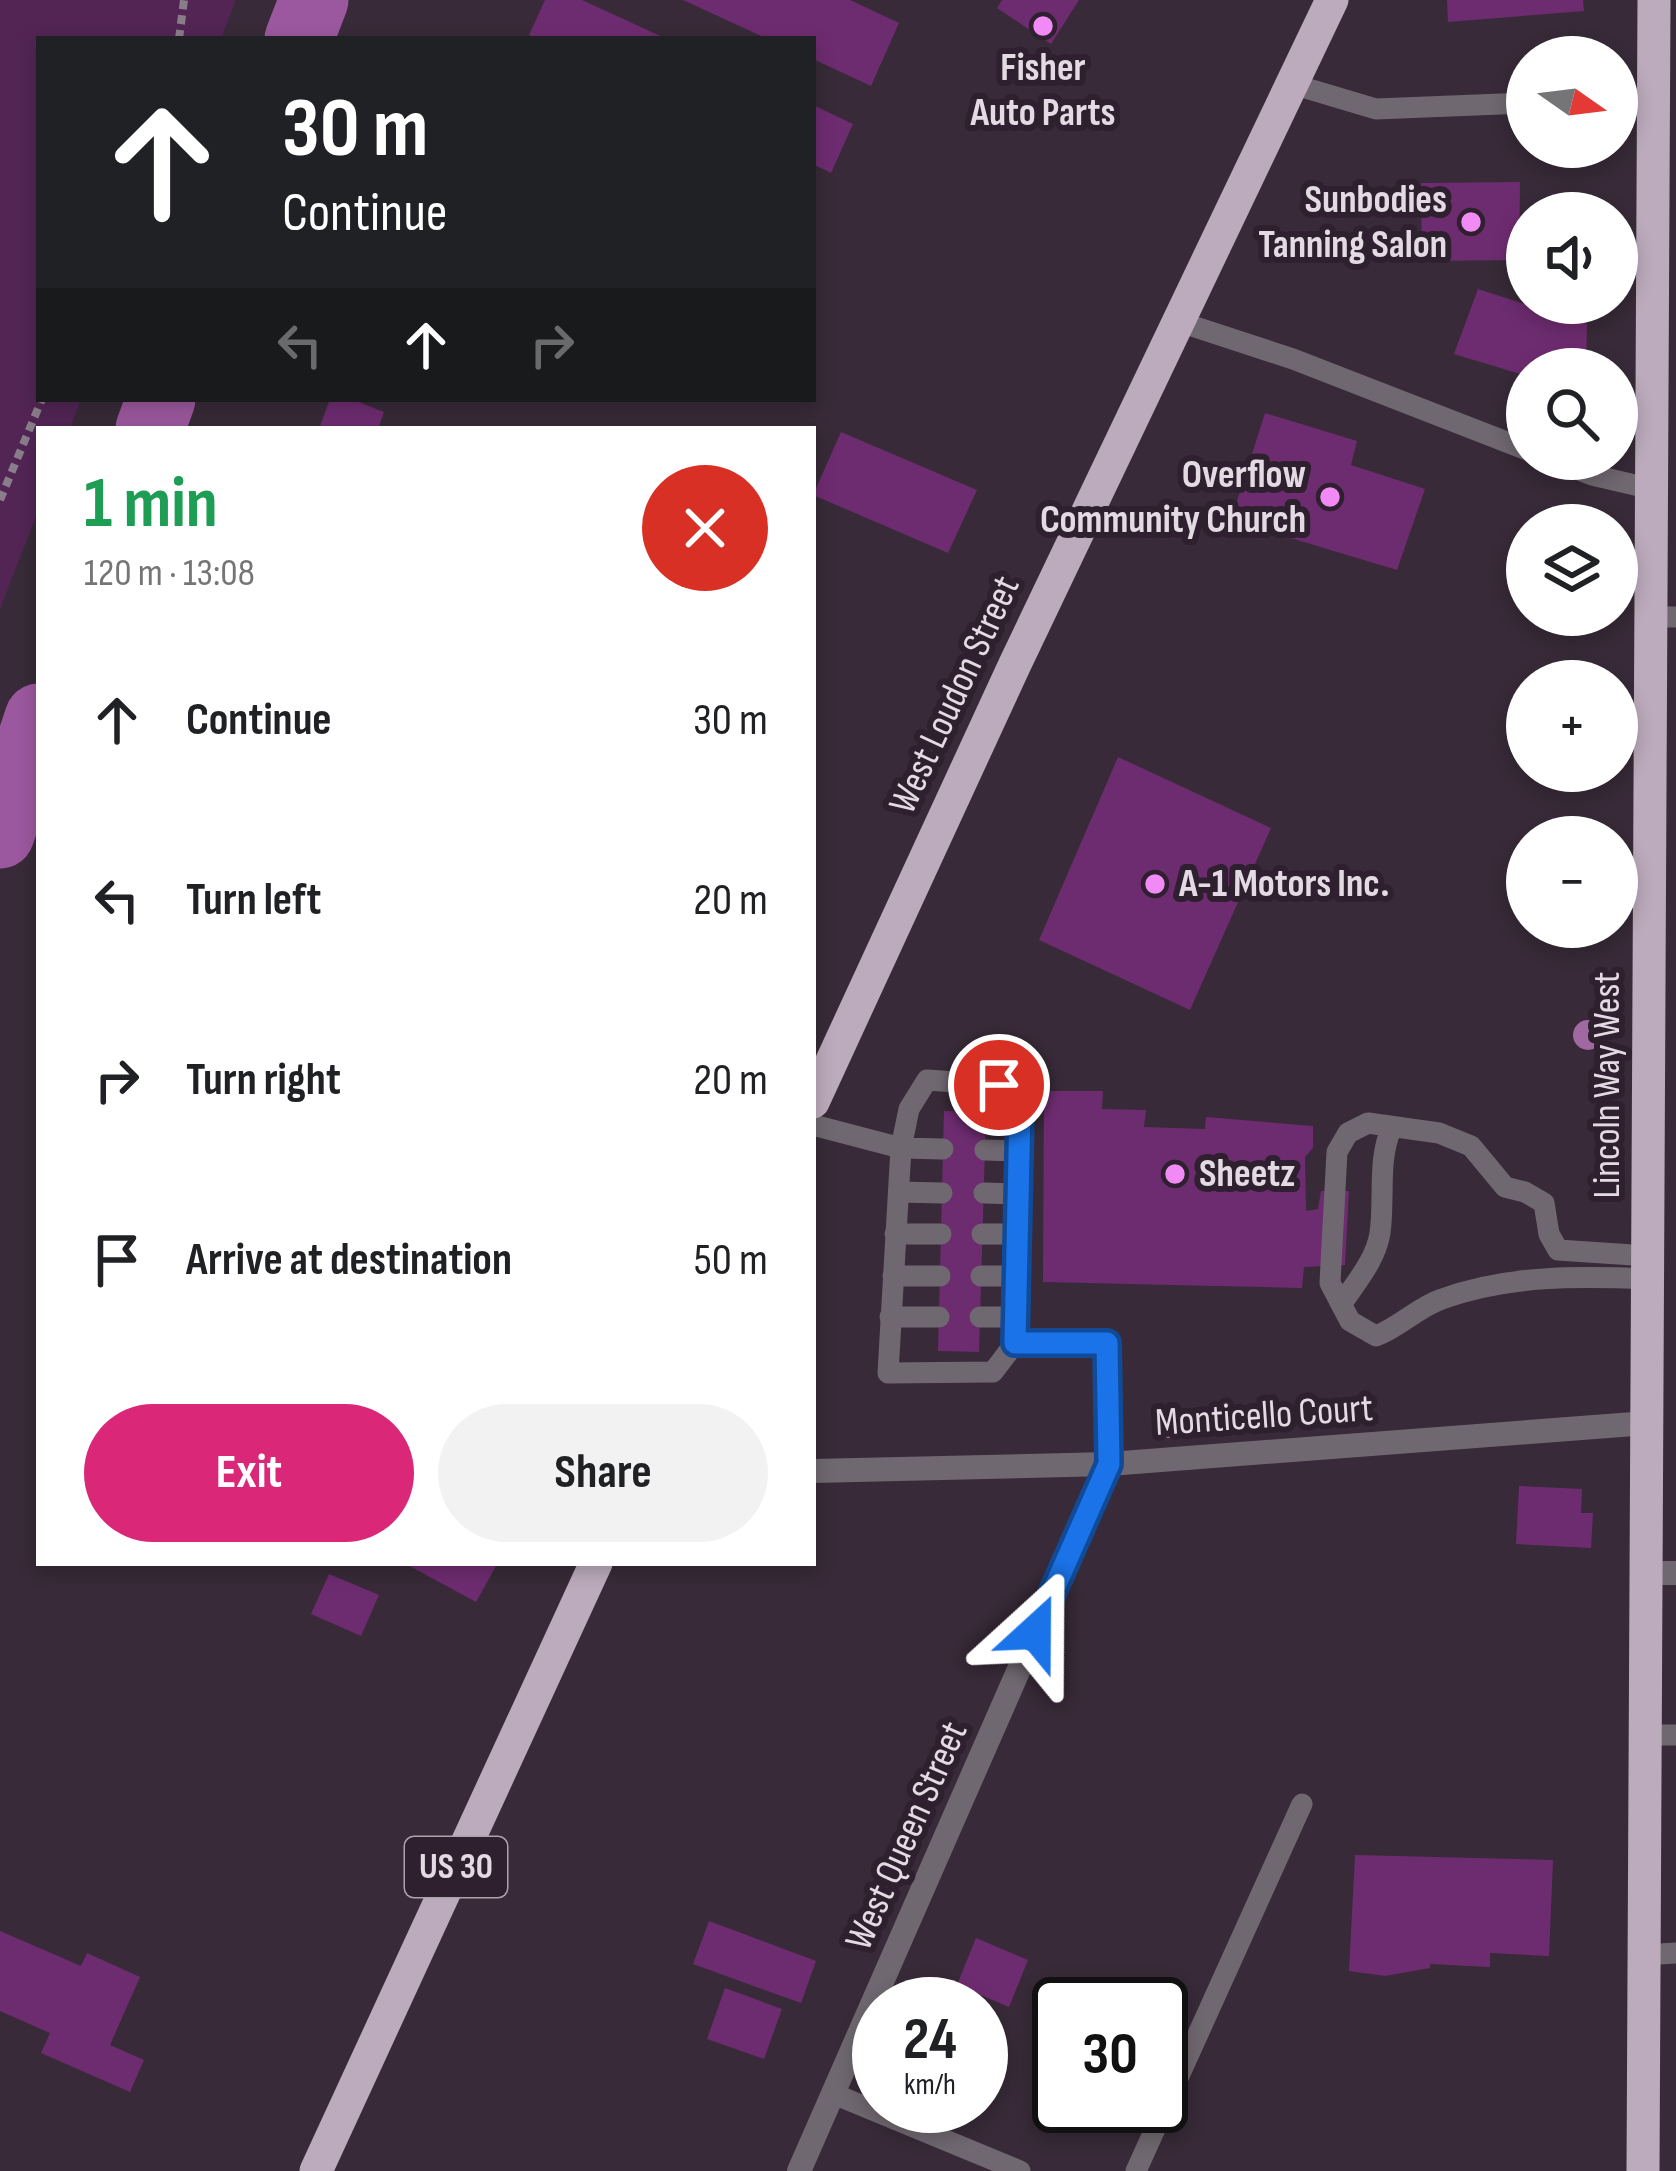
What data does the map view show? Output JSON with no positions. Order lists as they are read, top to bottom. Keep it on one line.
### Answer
{"streets":{"highway":["West Loudon Street","Lincoln Way West","US 30"],"street":["Monticello Court","West Queen Street"]},"crossings":[["Lincoln Way West","Monticello Court"],["Monticello Court","West Queen Street"]],"places":["Fisher Auto Parts","Sunbodies Tanning Salon","Overflow Community Church","A-1 Motors Inc.","Sheetz"],"north":"right","page":{"map_buttons":["+","−"],"turn":["30 m","Continue"],"heading":["1 min","120 m · 13:08"],"list":[{"name":"Continue","value":"30 m"},{"name":"Turn left","value":"20 m"},{"name":"Turn right","value":"20 m"},{"name":"Arrive at destination","value":"50 m"}],"buttons":["Exit","Share"],"speed":"24 km/h","limit":"30"}}
